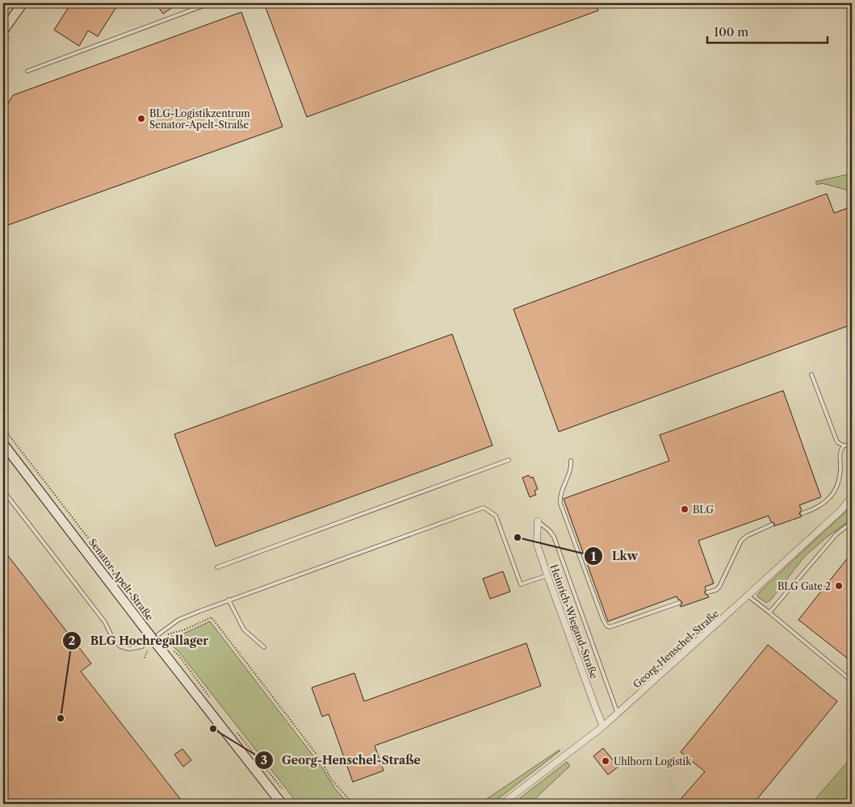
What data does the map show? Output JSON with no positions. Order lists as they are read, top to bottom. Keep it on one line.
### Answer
{"streets":{"street":["Senator-Apelt-Straße","Heinrich-Wiegand-Straße","Georg-Henschel-Straße"]},"crossings":[["Heinrich-Wiegand-Straße","Georg-Henschel-Straße"]],"places":["BLG-Logistikzentrum Senator-Apelt-Straße","BLG","Lkw","BLG Gate 2","BLG Hochregallager","Georg-Henschel-Straße","Uhlhorn Logistik"],"scale_bar":"100 m"}
